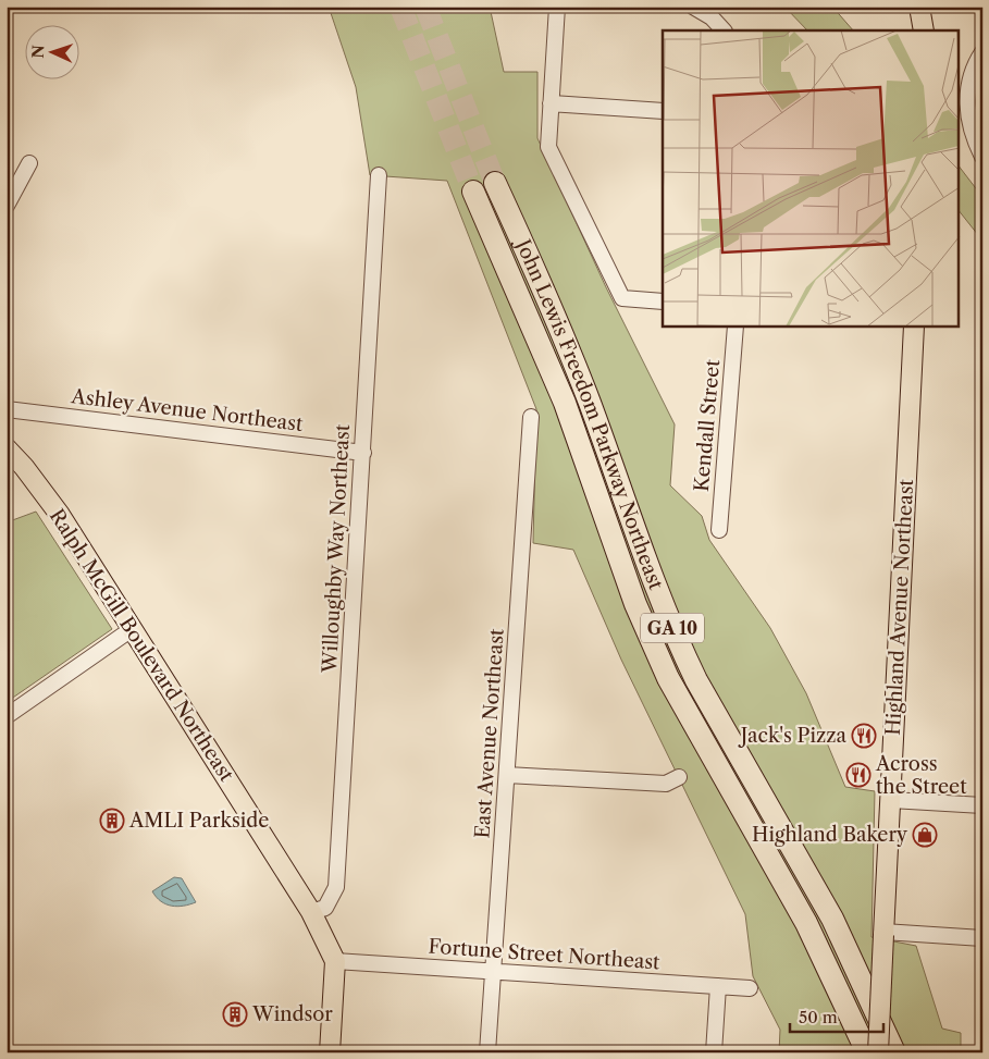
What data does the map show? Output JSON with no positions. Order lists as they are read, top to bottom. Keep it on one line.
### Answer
{"streets":{"highway":["John Lewis Freedom Parkway Northeast","GA 10"],"main road":["Highland Avenue Northeast","Ralph McGill Boulevard Northeast"],"street":["Ashley Avenue Northeast","Kendall Street","Willoughby Way Northeast","East Avenue Northeast","Fortune Street Northeast"]},"crossings":[["Ashley Avenue Northeast","Willoughby Way Northeast"],["Willoughby Way Northeast","Ralph McGill Boulevard Northeast"],["Ralph McGill Boulevard Northeast","Fortune Street Northeast"],["East Avenue Northeast","Fortune Street Northeast"]],"places":{"restaurant":["Jack's Pizza","Across the Street"],"building":["AMLI Parkside","Windsor"],"shop":["Highland Bakery"]},"scale_bar":"50 m","north":"left"}
